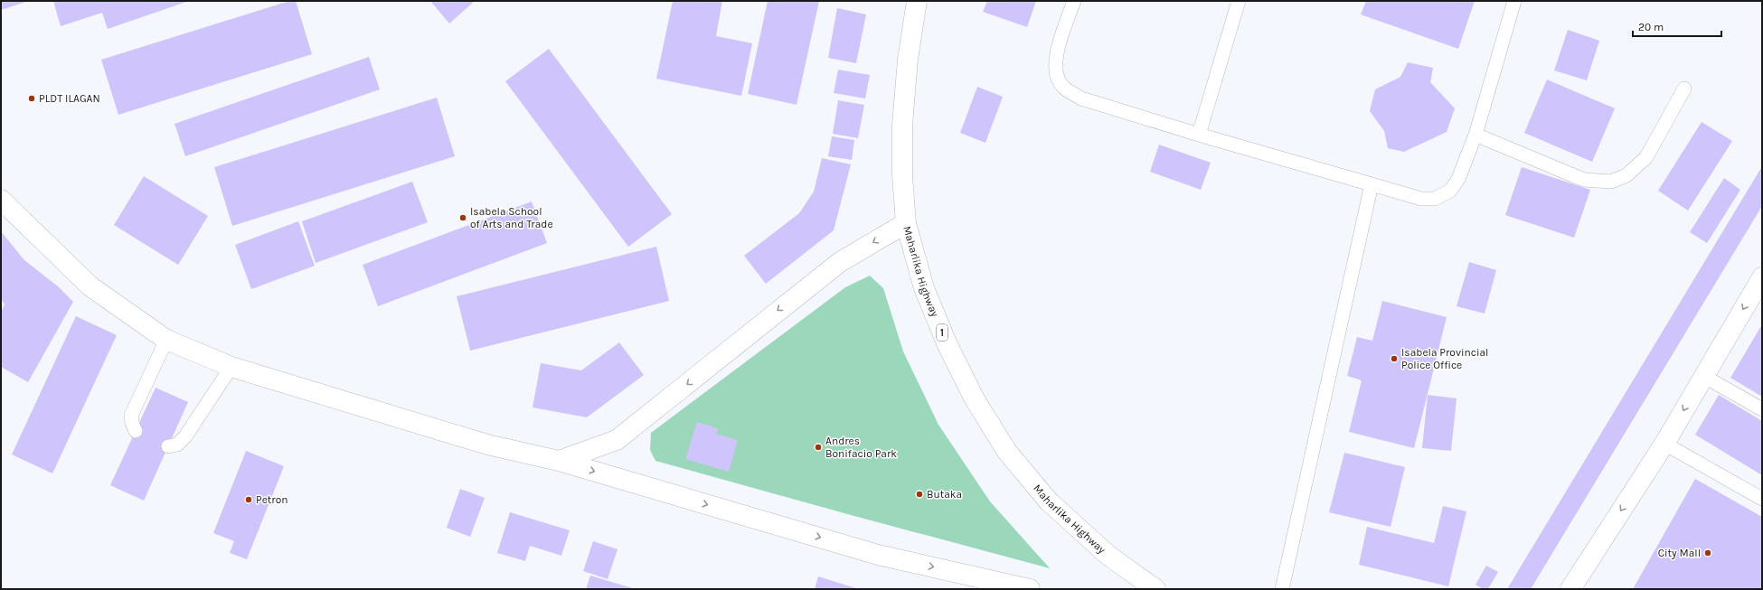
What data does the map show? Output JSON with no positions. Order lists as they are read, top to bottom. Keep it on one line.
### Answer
{"streets":{"main road":["Maharlika Highway","1"]},"places":["PLDT ILAGAN","Isabela School of Arts and Trade","Isabela Provincial Police Office","Andres Bonifacio Park","Butaka","Petron","City Mall"],"scale_bar":"20 m"}
